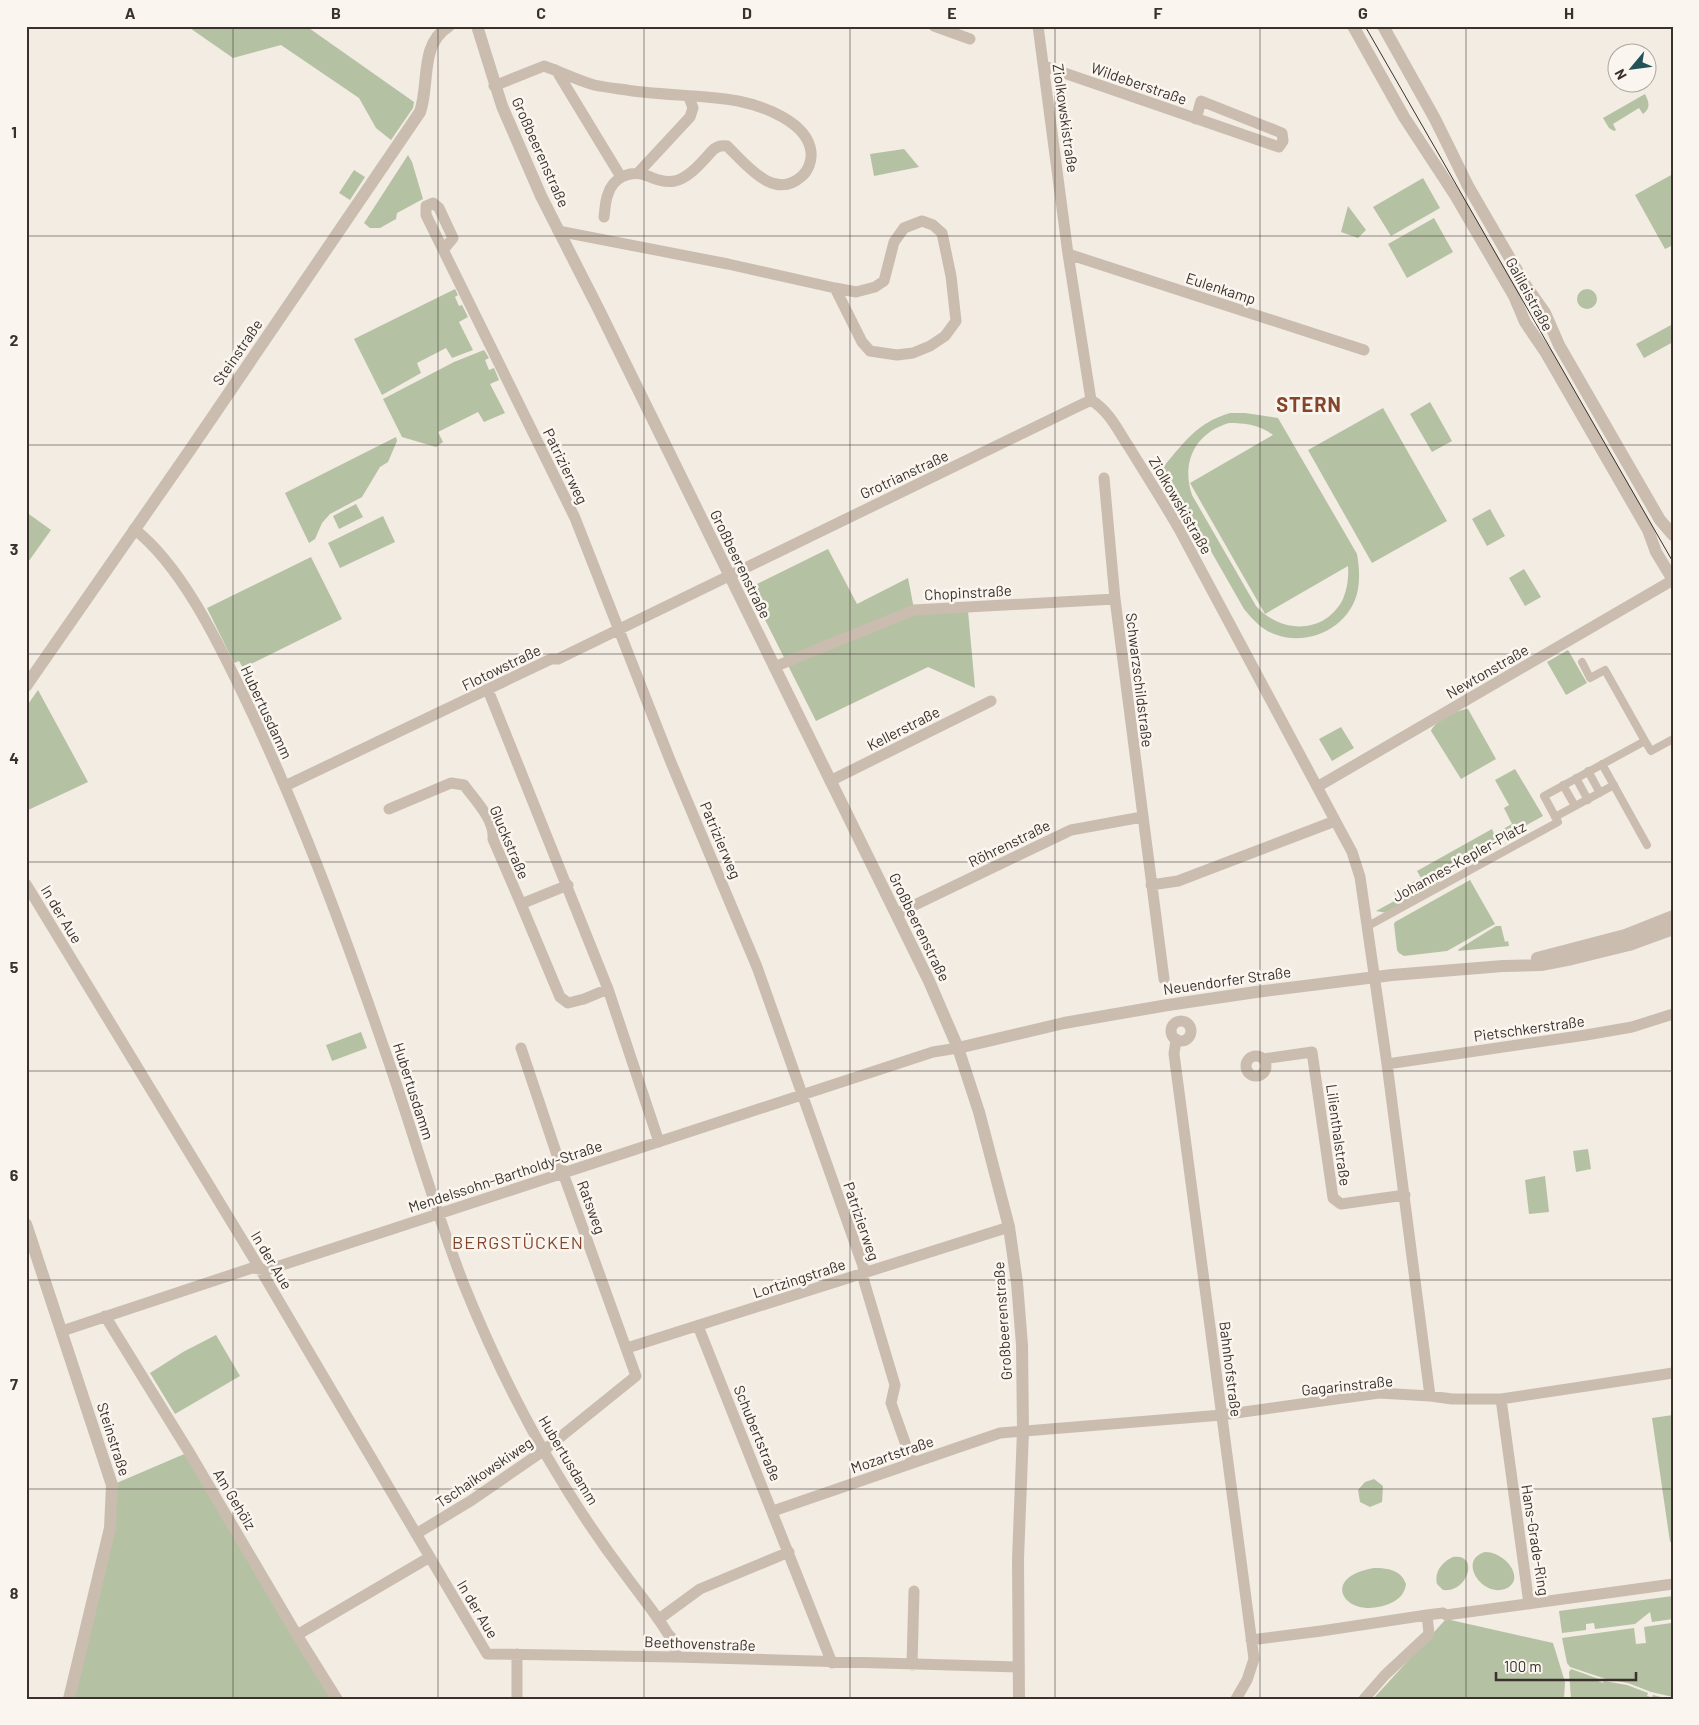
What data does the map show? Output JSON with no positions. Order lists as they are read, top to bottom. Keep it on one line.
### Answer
{"streets":{"street":["Wildeberstraße","Ziolkowskistraße","Großbeerenstraße","Eulenkamp","Galileistraße","Steinstraße","Patrizierweg","Grotrianstraße","Chopinstraße","Flotowstraße","Newtonstraße","Schwarzschildstraße","Hubertusdamm","Kellerstraße","Gluckstraße","Röhrenstraße","Johannes-Kepler-Platz","In der Aue","Neuendorfer Straße","Pietschkerstraße","Lilienthalstraße","Mendelssohn-Bartholdy-Straße","Ratsweg","Lortzingstraße","Bahnhofstraße","Gagarinstraße","Schubertstraße","Mozartstraße","Tschaikowskiweg","Am Gehölz","Hans-Grade-Ring","Beethovenstraße"]},"crossings":[["Wildeberstraße","Ziolkowskistraße"],["Ziolkowskistraße","Eulenkamp"],["Ziolkowskistraße","Grotrianstraße"],["Ziolkowskistraße","Newtonstraße"],["Ziolkowskistraße","Johannes-Kepler-Platz"],["Ziolkowskistraße","Neuendorfer Straße"],["Großbeerenstraße","Grotrianstraße"],["Großbeerenstraße","Chopinstraße"],["Großbeerenstraße","Flotowstraße"],["Großbeerenstraße","Kellerstraße"],["Großbeerenstraße","Röhrenstraße"],["Großbeerenstraße","Neuendorfer Straße"],["Großbeerenstraße","Mendelssohn-Bartholdy-Straße"],["Großbeerenstraße","Lortzingstraße"],["Großbeerenstraße","Gagarinstraße"],["Großbeerenstraße","Mozartstraße"],["Großbeerenstraße","Beethovenstraße"],["Galileistraße","Newtonstraße"],["Steinstraße","Hubertusdamm"],["Steinstraße","Mendelssohn-Bartholdy-Straße"],["Patrizierweg","Flotowstraße"],["Patrizierweg","Mendelssohn-Bartholdy-Straße"],["Patrizierweg","Lortzingstraße"],["Patrizierweg","Mozartstraße"],["Grotrianstraße","Flotowstraße"],["Chopinstraße","Schwarzschildstraße"],["Flotowstraße","Hubertusdamm"],["Schwarzschildstraße","Röhrenstraße"],["Hubertusdamm","Mendelssohn-Bartholdy-Straße"],["Hubertusdamm","Tschaikowskiweg"],["Hubertusdamm","Beethovenstraße"],["In der Aue","Mendelssohn-Bartholdy-Straße"],["In der Aue","Tschaikowskiweg"],["In der Aue","Beethovenstraße"],["Neuendorfer Straße","Mendelssohn-Bartholdy-Straße"],["Mendelssohn-Bartholdy-Straße","Ratsweg"],["Mendelssohn-Bartholdy-Straße","Am Gehölz"],["Ratsweg","Lortzingstraße"],["Ratsweg","Tschaikowskiweg"],["Lortzingstraße","Schubertstraße"],["Bahnhofstraße","Gagarinstraße"],["Gagarinstraße","Mozartstraße"],["Gagarinstraße","Hans-Grade-Ring"],["Schubertstraße","Mozartstraße"],["Schubertstraße","Beethovenstraße"]],"districts":["STERN","BERGSTÜCKEN"],"scale_bar":"100 m","north":"bottom left","grid":{"columns":["A","B","C","D","E","F","G","H"],"rows":["1","2","3","4","5","6","7","8"]}}
